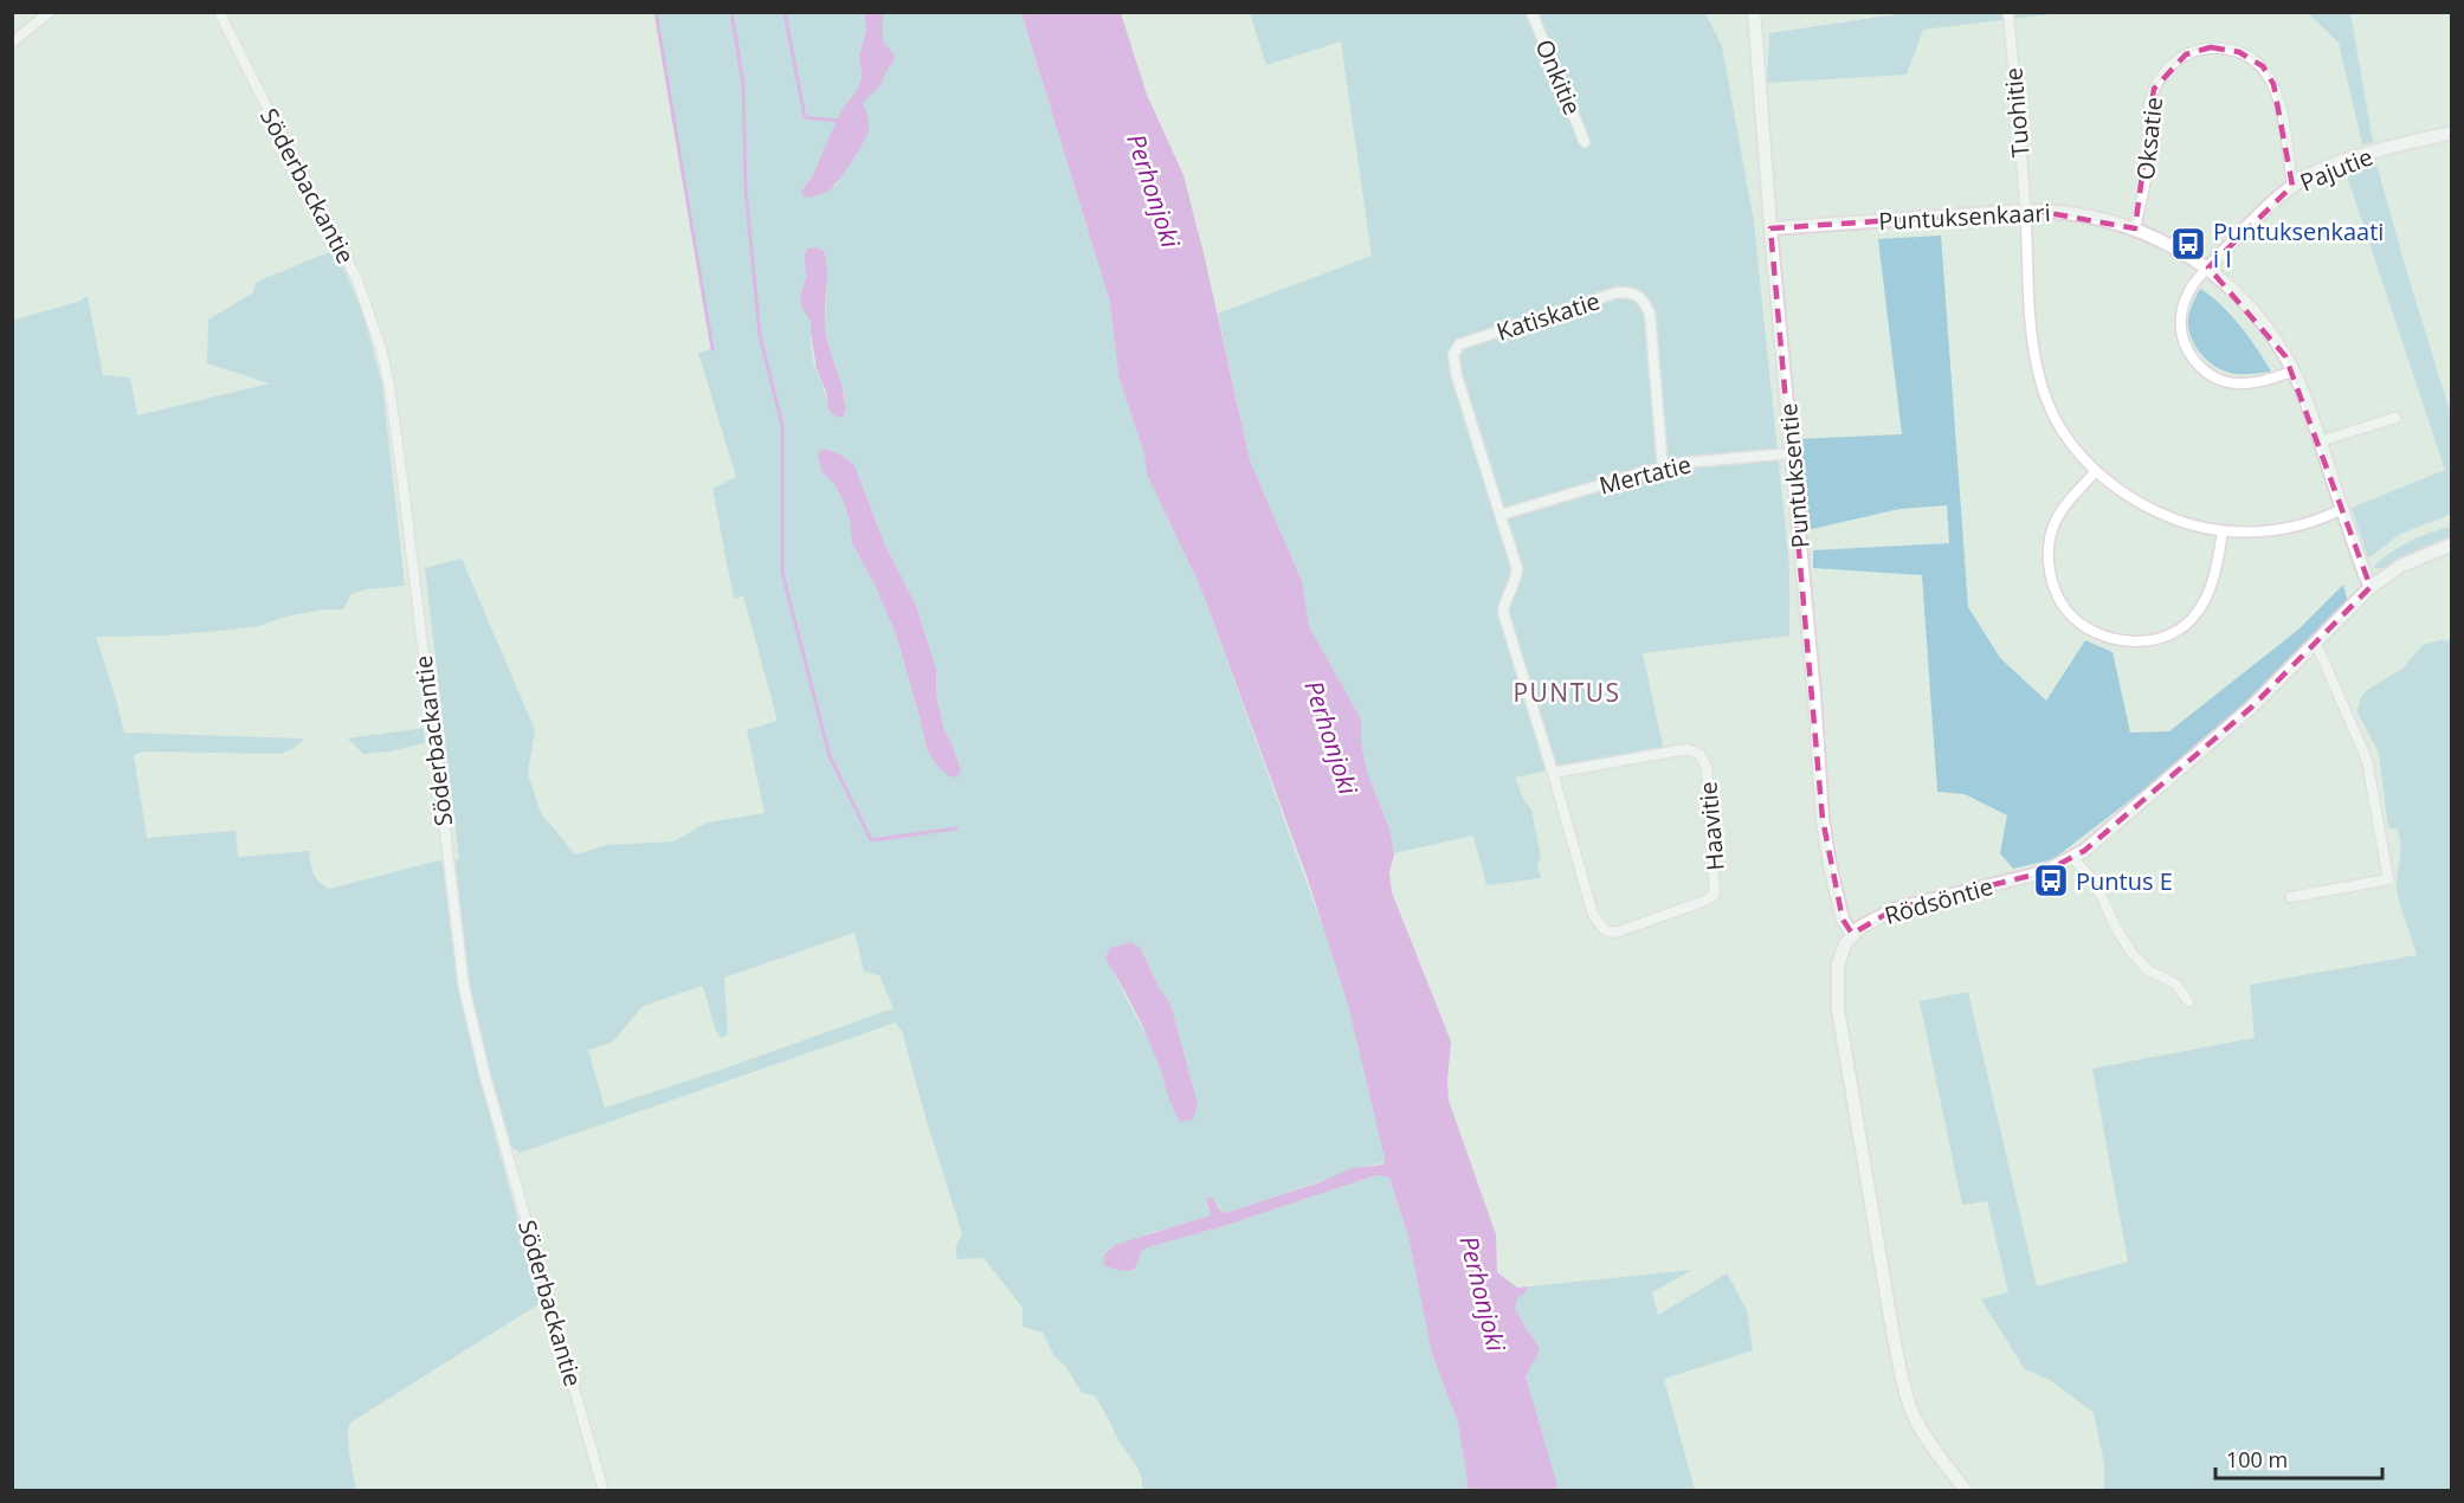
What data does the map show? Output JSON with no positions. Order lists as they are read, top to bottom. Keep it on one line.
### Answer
{"streets":{"street":["Onkitie","Tuohitie","Oksatie","Pajutie","Söderbackantie","Puntuksenkaari","Katiskatie","Mertatie","Puntuksentie","Haavitie","Rödsöntie"]},"crossings":[["Tuohitie","Puntuksenkaari"],["Oksatie","Pajutie"],["Oksatie","Puntuksenkaari"],["Pajutie","Puntuksenkaari"],["Puntuksenkaari","Puntuksentie"],["Puntuksenkaari","Rödsöntie"],["Katiskatie","Mertatie"],["Katiskatie","Haavitie"],["Mertatie","Puntuksentie"],["Mertatie","Haavitie"],["Puntuksentie","Rödsöntie"]],"districts":["PUNTUS"],"water":["Perhonjoki"],"places":{"bus stop":["Puntuksenkaati i I","Puntus E"]},"scale_bar":"100 m"}
